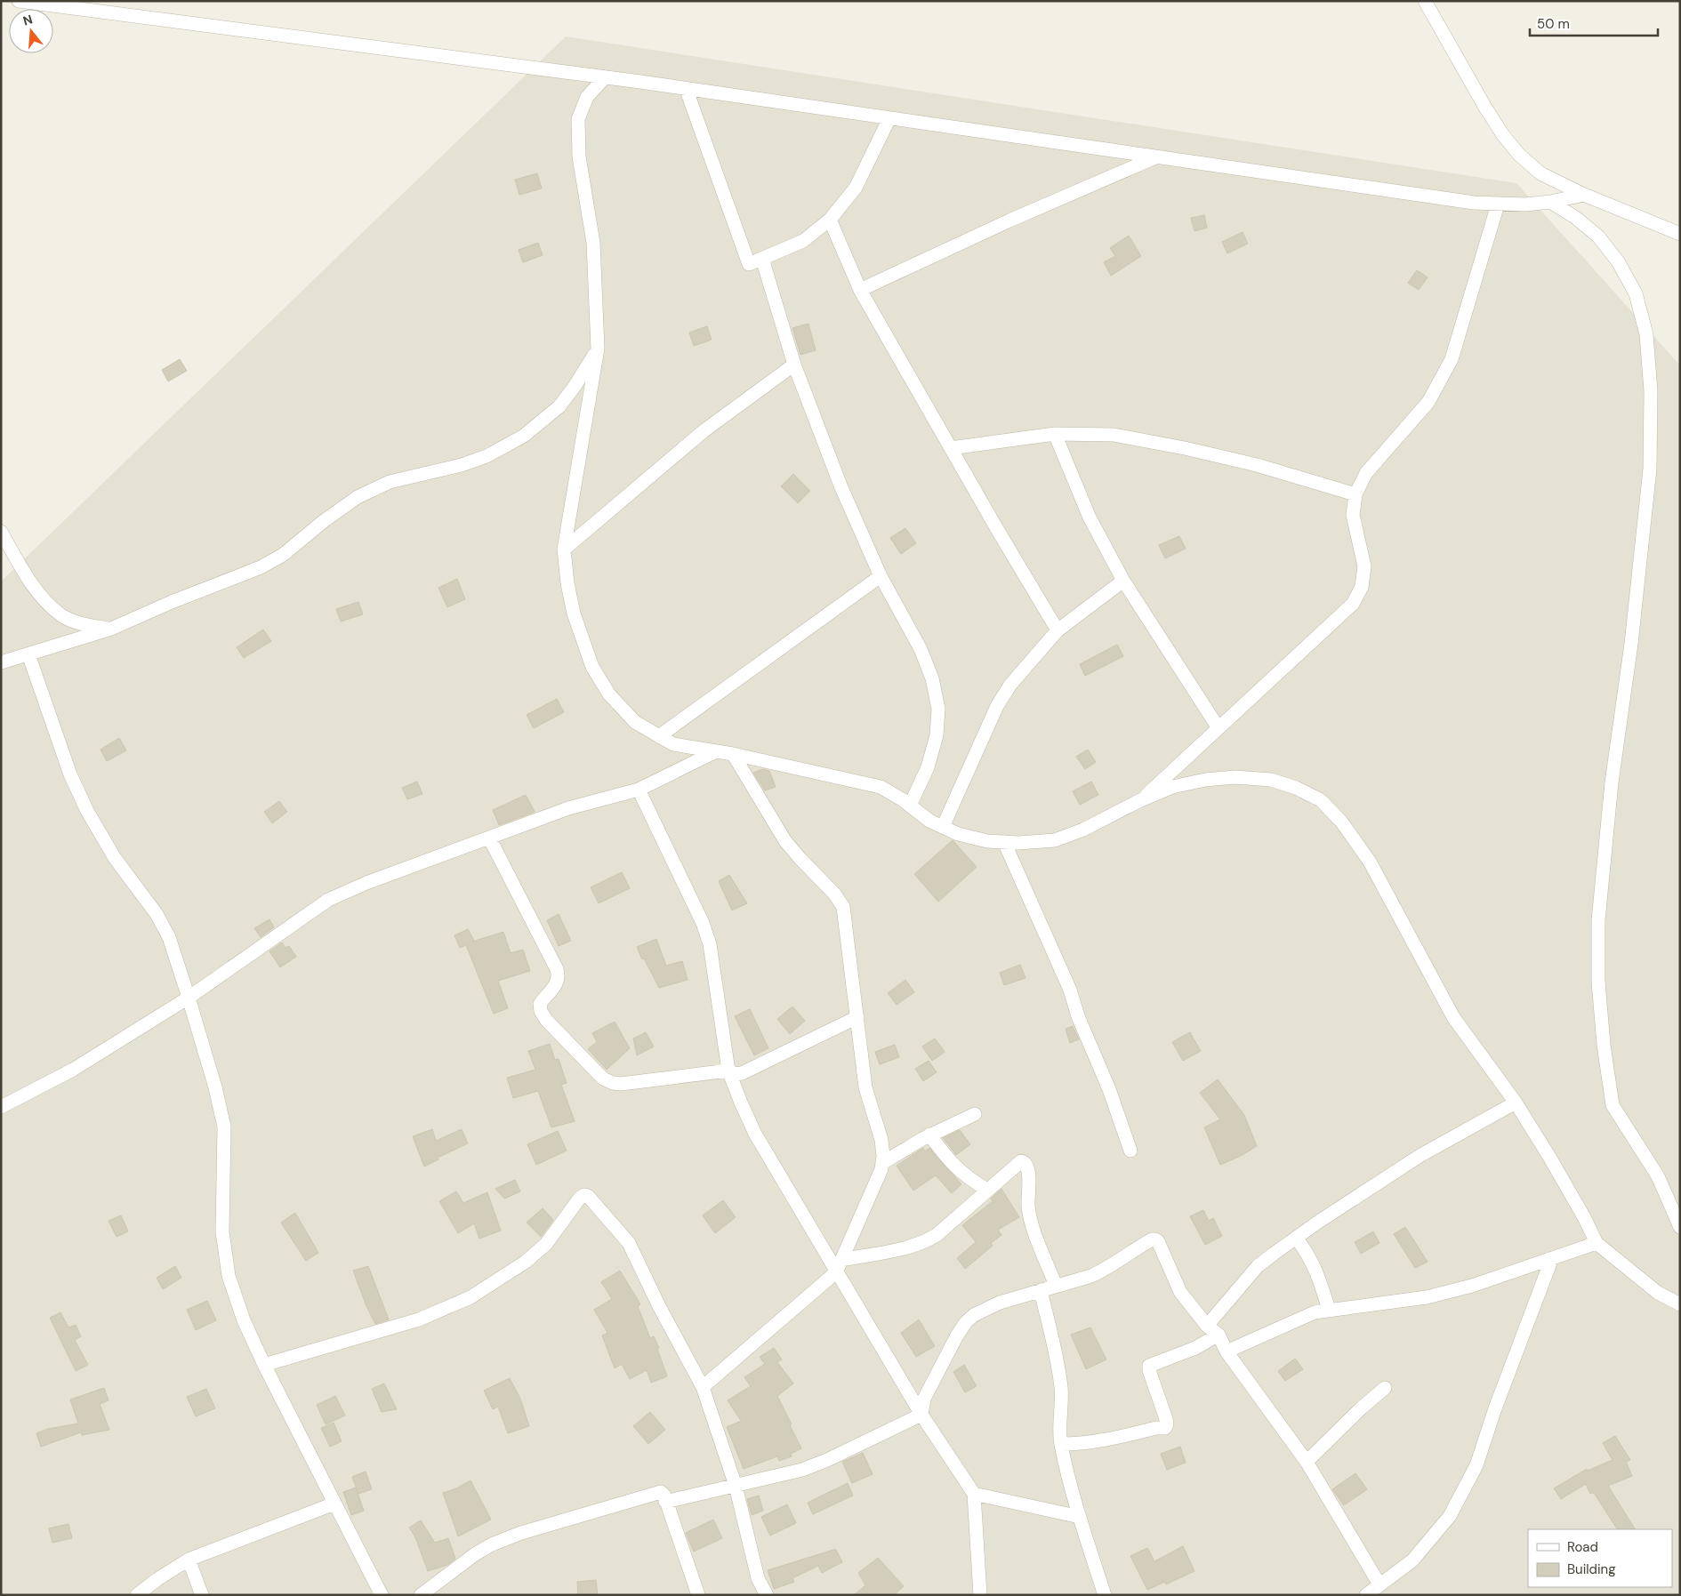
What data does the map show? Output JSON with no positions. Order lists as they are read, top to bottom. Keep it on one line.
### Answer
{"legend":["Road","Building"],"scale_bar":"50 m","north":"top"}
